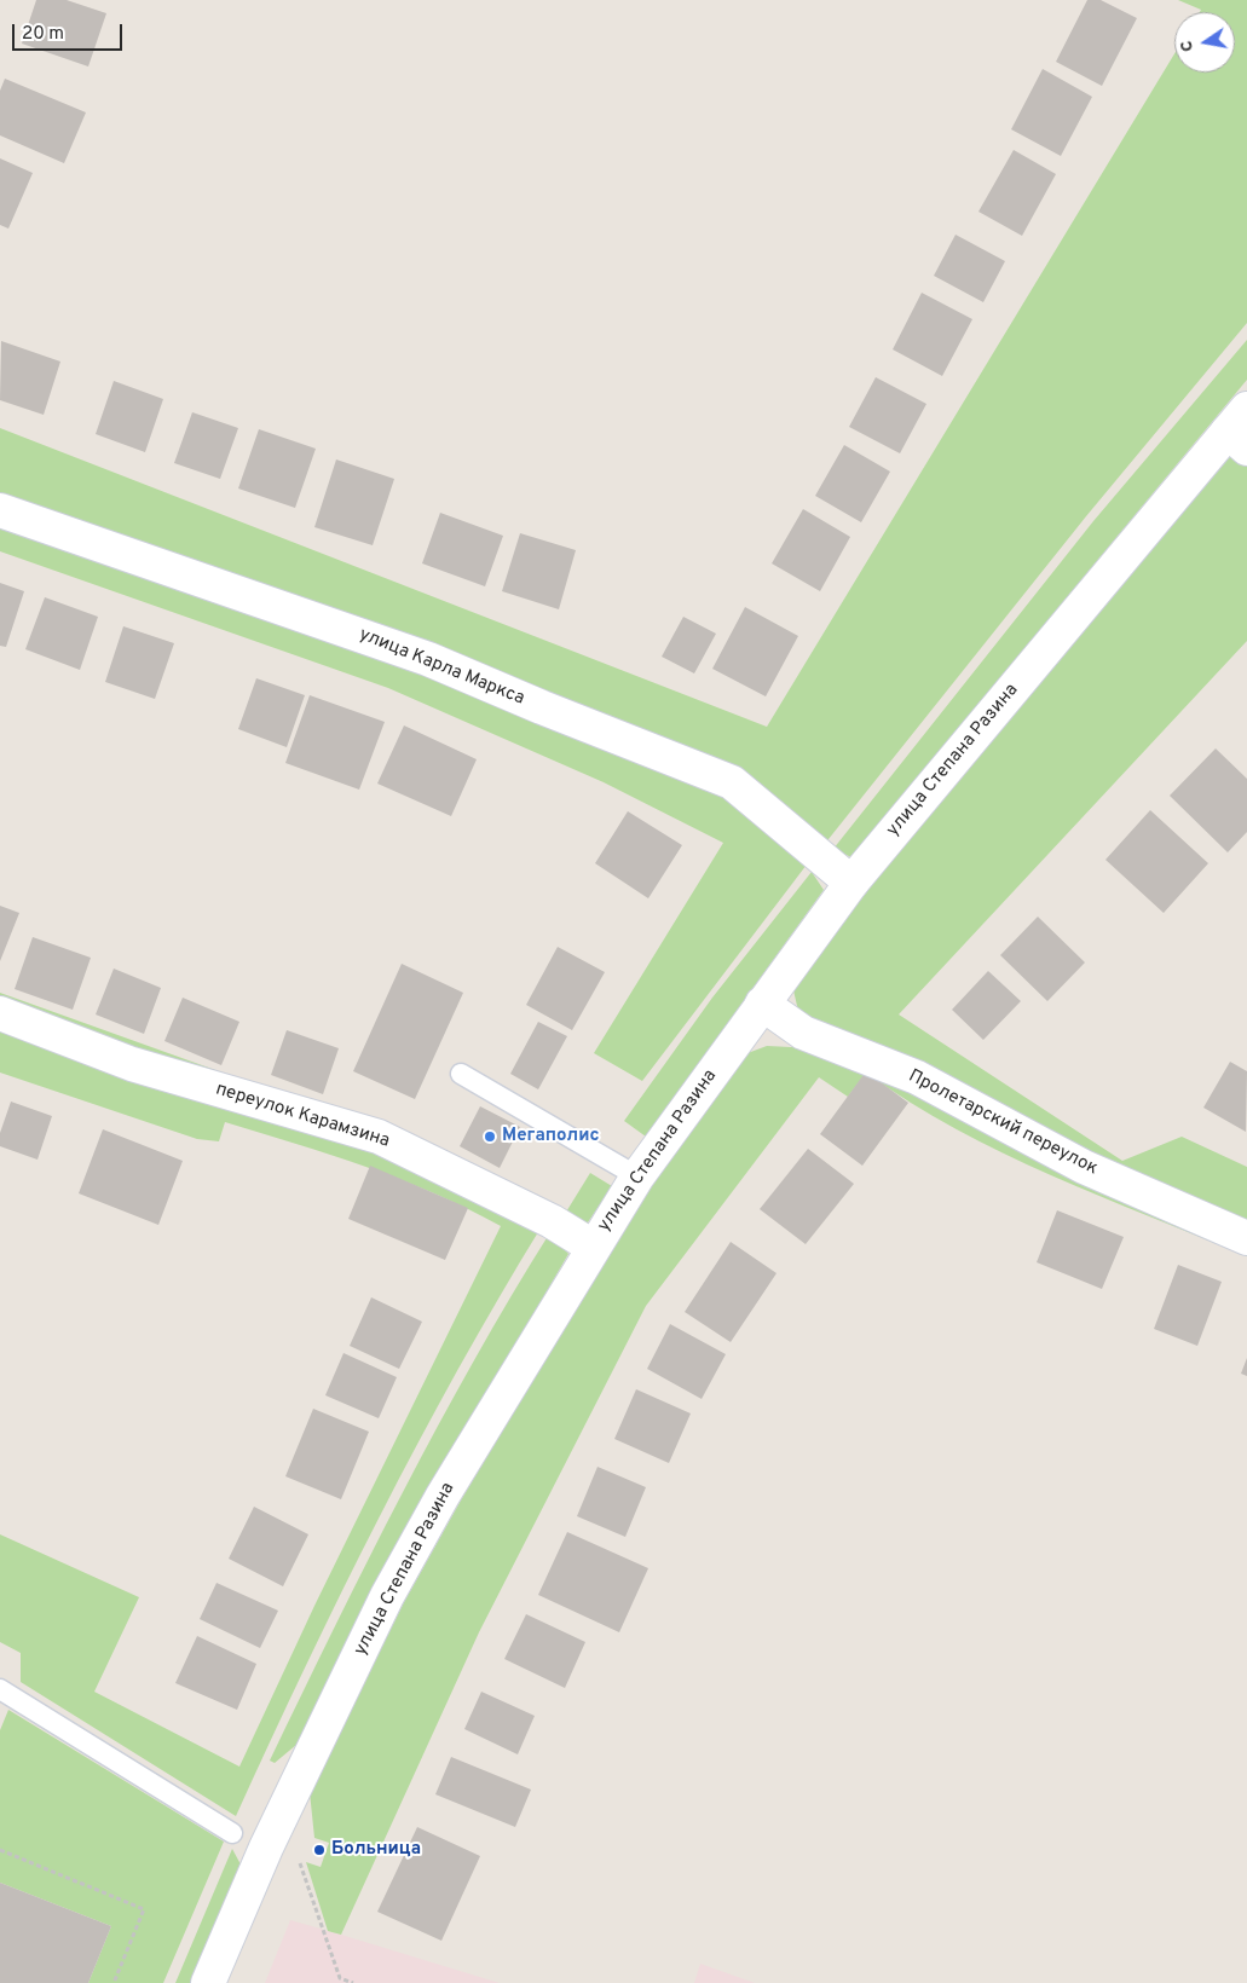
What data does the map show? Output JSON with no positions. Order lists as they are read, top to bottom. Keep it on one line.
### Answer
{"streets":{"street":["улица Карла Маркса","улица Степана Разина","переулок Карамзина","Пролетарский переулок"]},"crossings":[["улица Карла Маркса","улица Степана Разина"],["улица Степана Разина","переулок Карамзина"],["улица Степана Разина","Пролетарский переулок"]],"places":["Мегаполис","Больница"],"scale_bar":"20 m","north":"left"}
